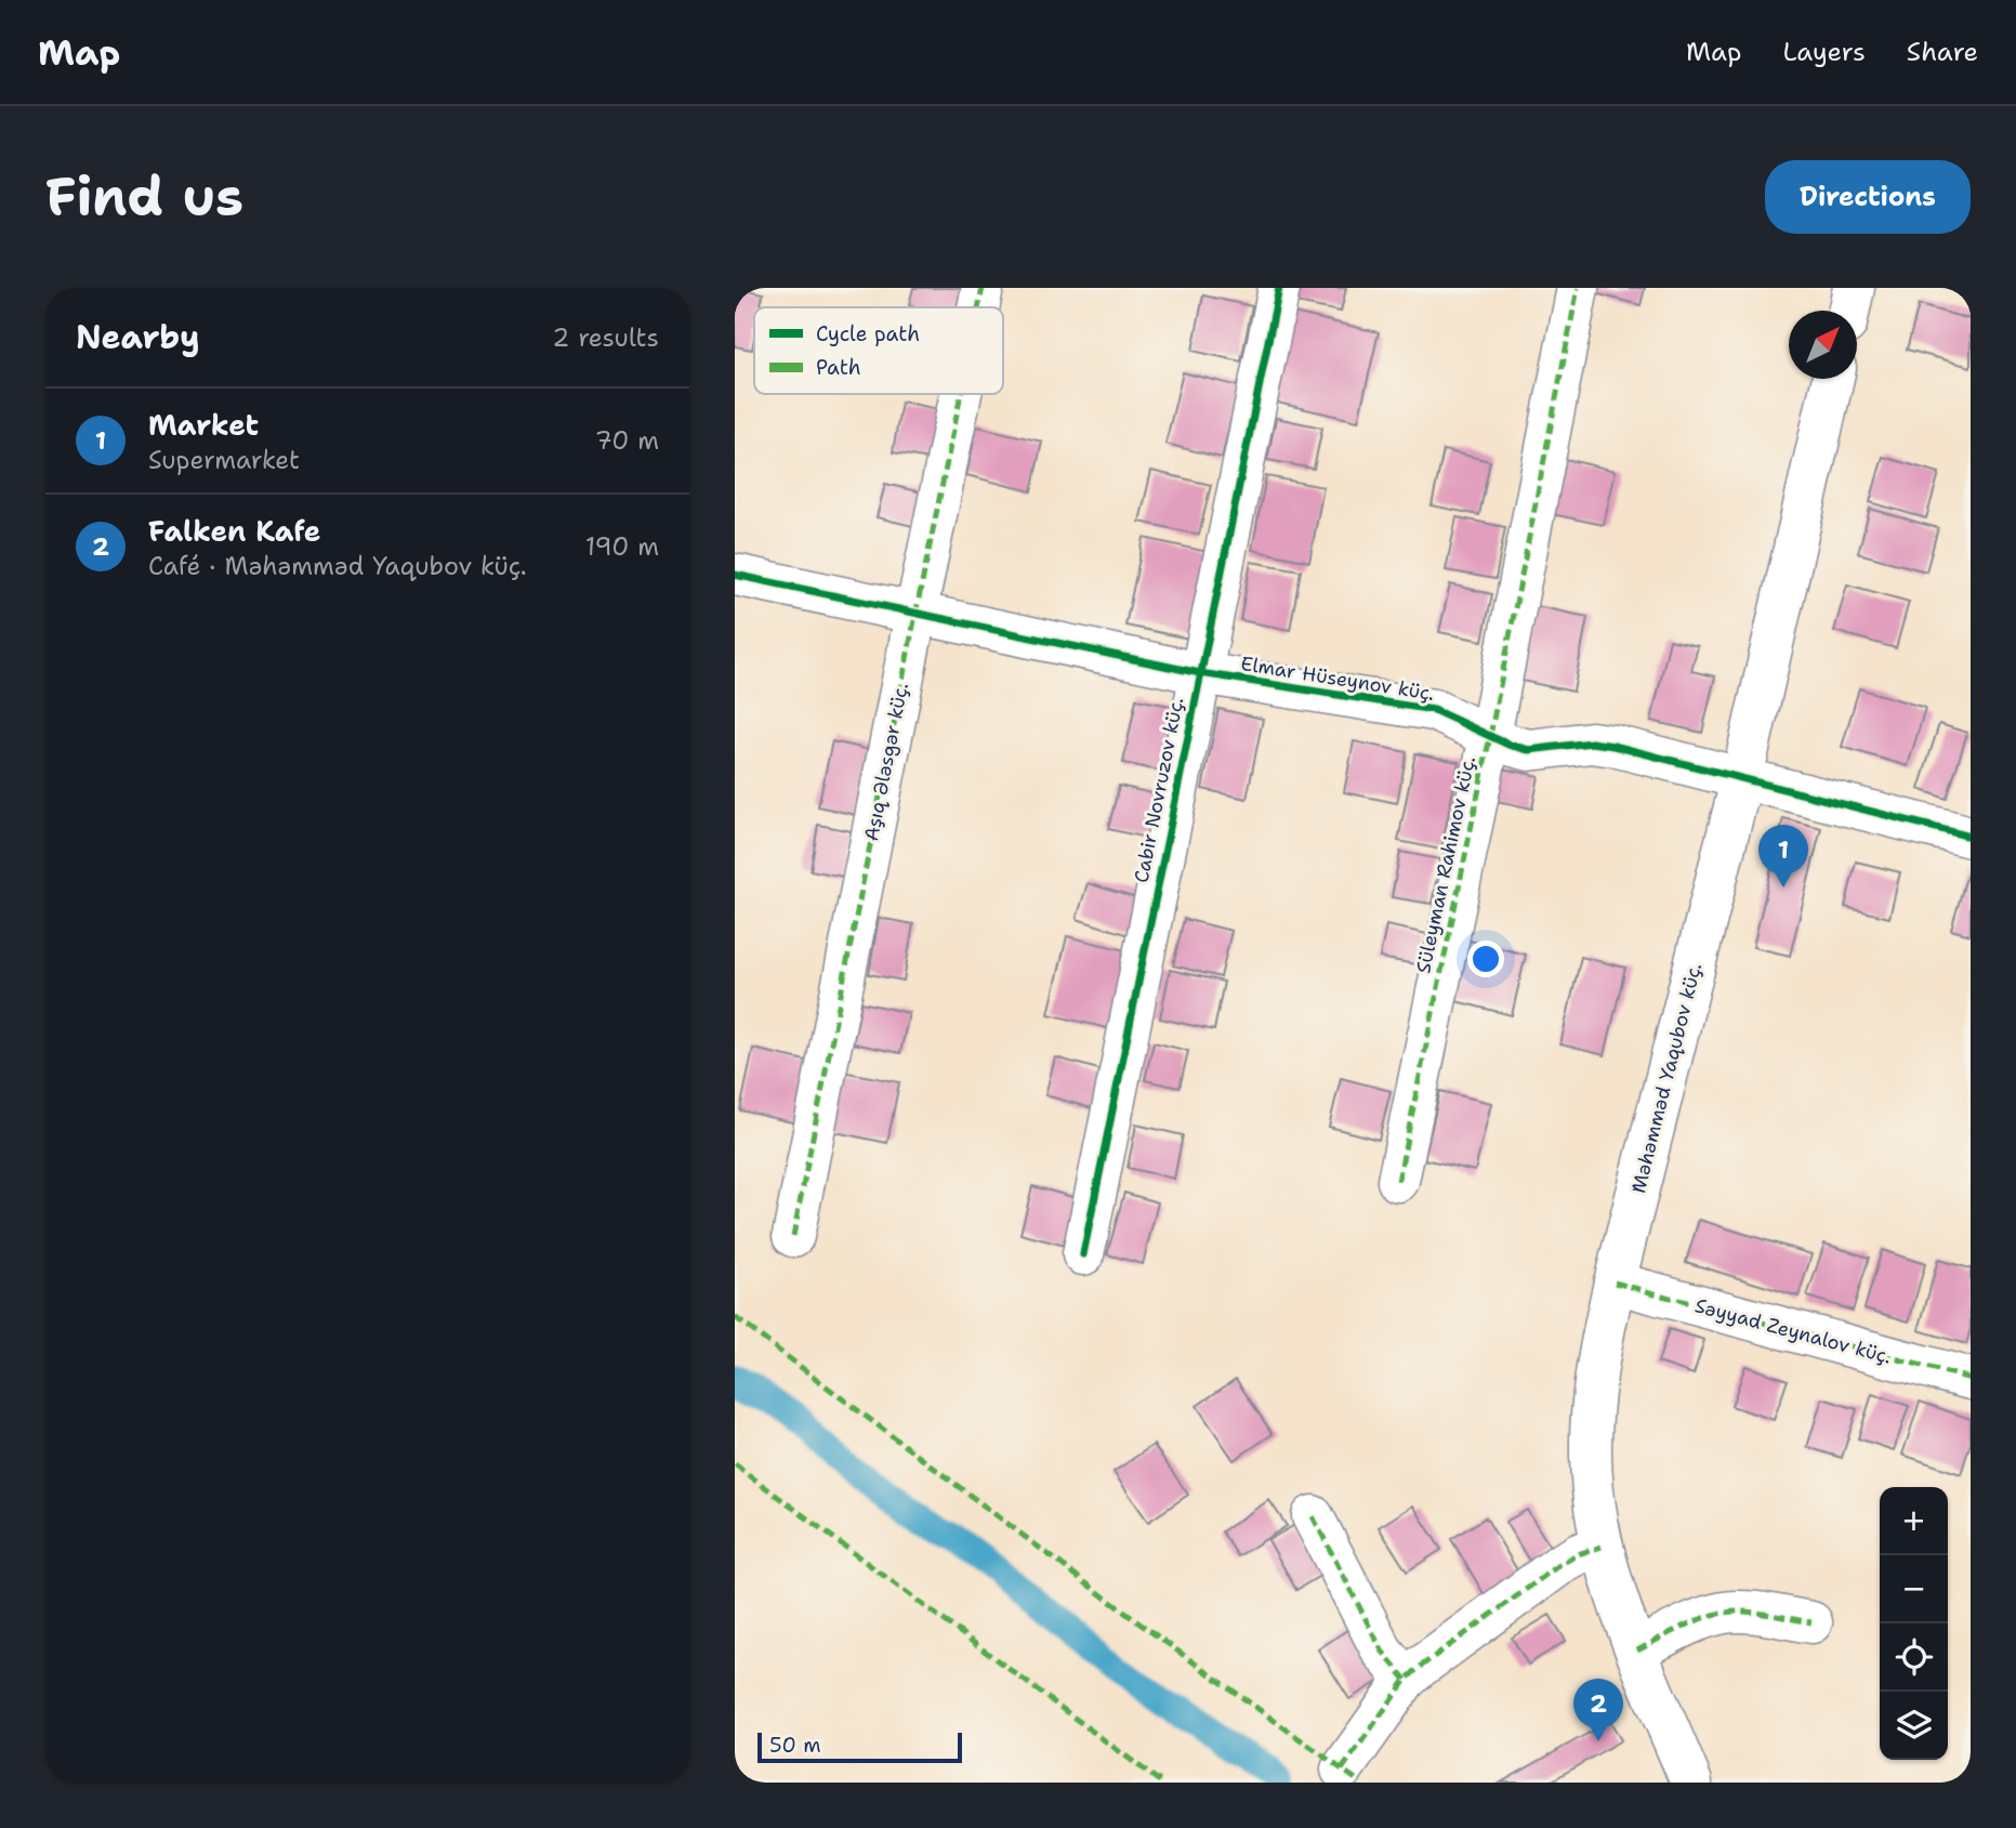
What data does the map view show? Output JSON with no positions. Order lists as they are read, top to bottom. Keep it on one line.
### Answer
{"streets":{"street":["Elmar Hüseynov küç.","Aşıq Ələsgər küç.","Cabir Novruzov küç.","Süleyman Rahimov küç.","Məhəmməd Yaqubov küç.","Səyyad Zeynalov küç."]},"crossings":[["Elmar Hüseynov küç.","Aşıq Ələsgər küç."],["Elmar Hüseynov küç.","Cabir Novruzov küç."],["Elmar Hüseynov küç.","Süleyman Rahimov küç."],["Elmar Hüseynov küç.","Məhəmməd Yaqubov küç."],["Məhəmməd Yaqubov küç.","Səyyad Zeynalov küç."]],"legend":["Cycle path","Path"],"scale_bar":"50 m","north":"top right","page":{"header":"Map","nav":["Map","Layers","Share"],"buttons":"Directions","title":"Find us","heading":["Nearby","2 results"],"list":[{"mark":"1","name":"Market","note":"Supermarket","value":"70 m"},{"mark":"2","name":"Falken Kafe","note":"Café · Məhəmməd Yaqubov küç.","value":"190 m"}],"pins":["1","2"],"map_buttons":["+","−"],"scale":"50 m"}}
